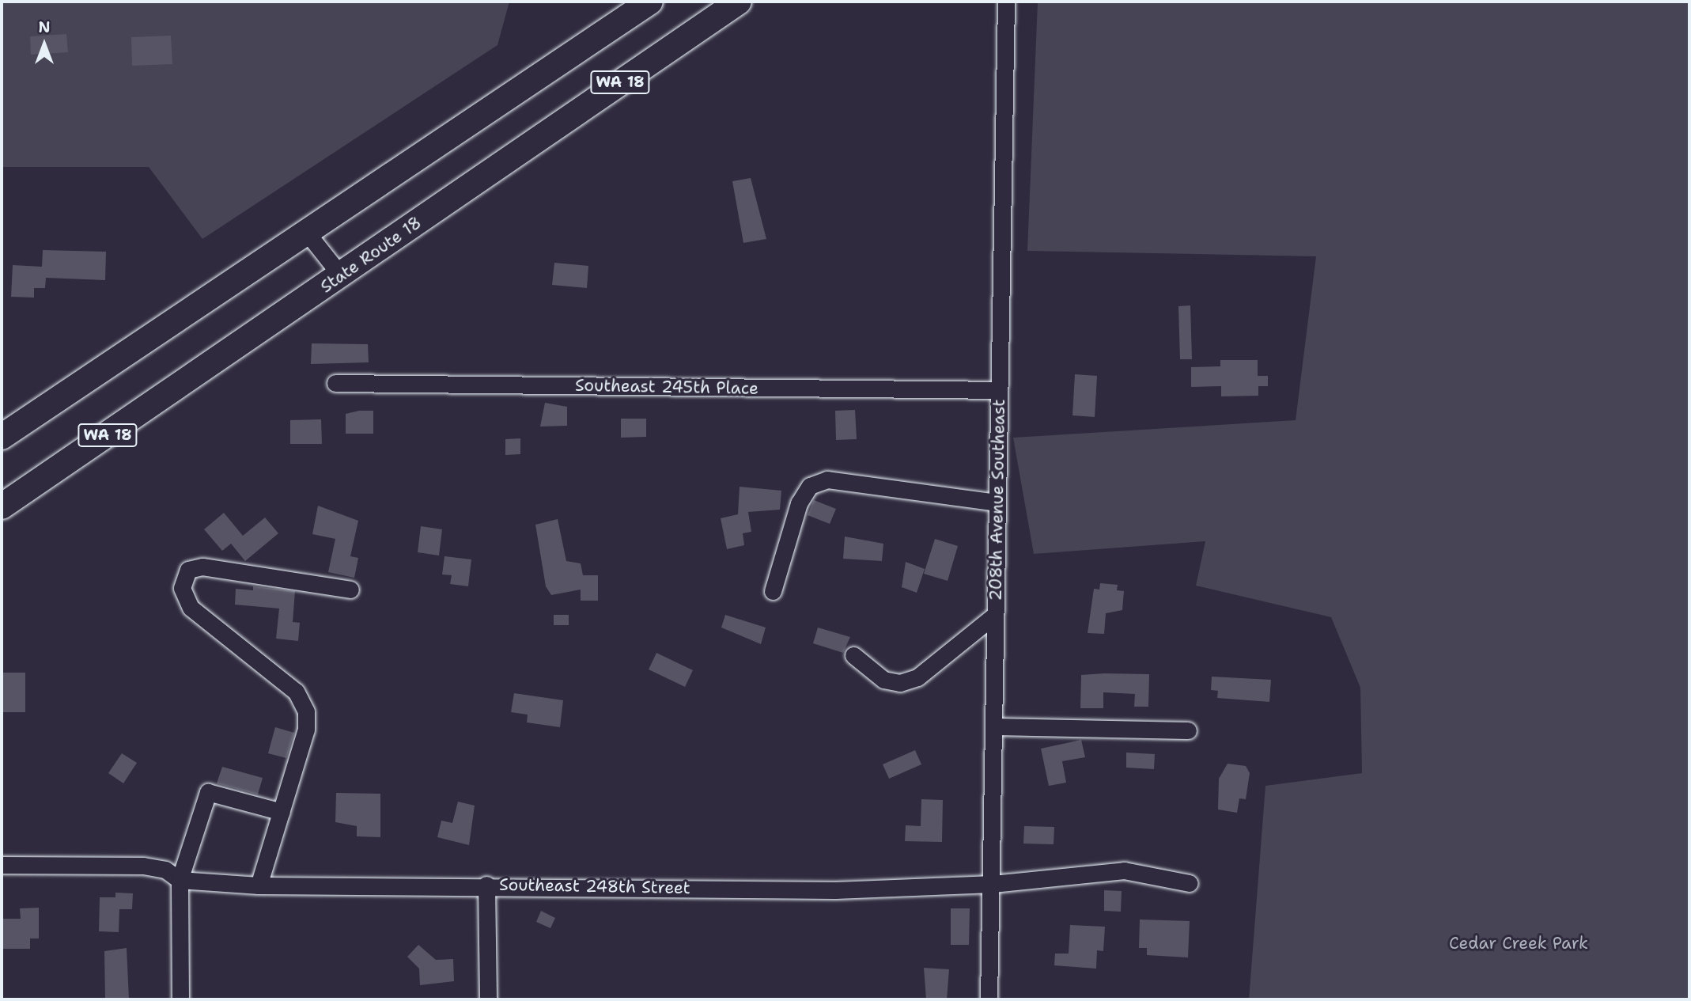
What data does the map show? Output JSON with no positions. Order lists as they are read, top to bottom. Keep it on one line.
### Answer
{"streets":{"highway":["WA 18","State Route 18"],"street":["Southeast 245th Place","208th Avenue Southeast","Southeast 248th Street"]},"crossings":[["Southeast 245th Place","208th Avenue Southeast"],["208th Avenue Southeast","Southeast 248th Street"]],"parks":["Cedar Creek Park"],"north":"top"}
